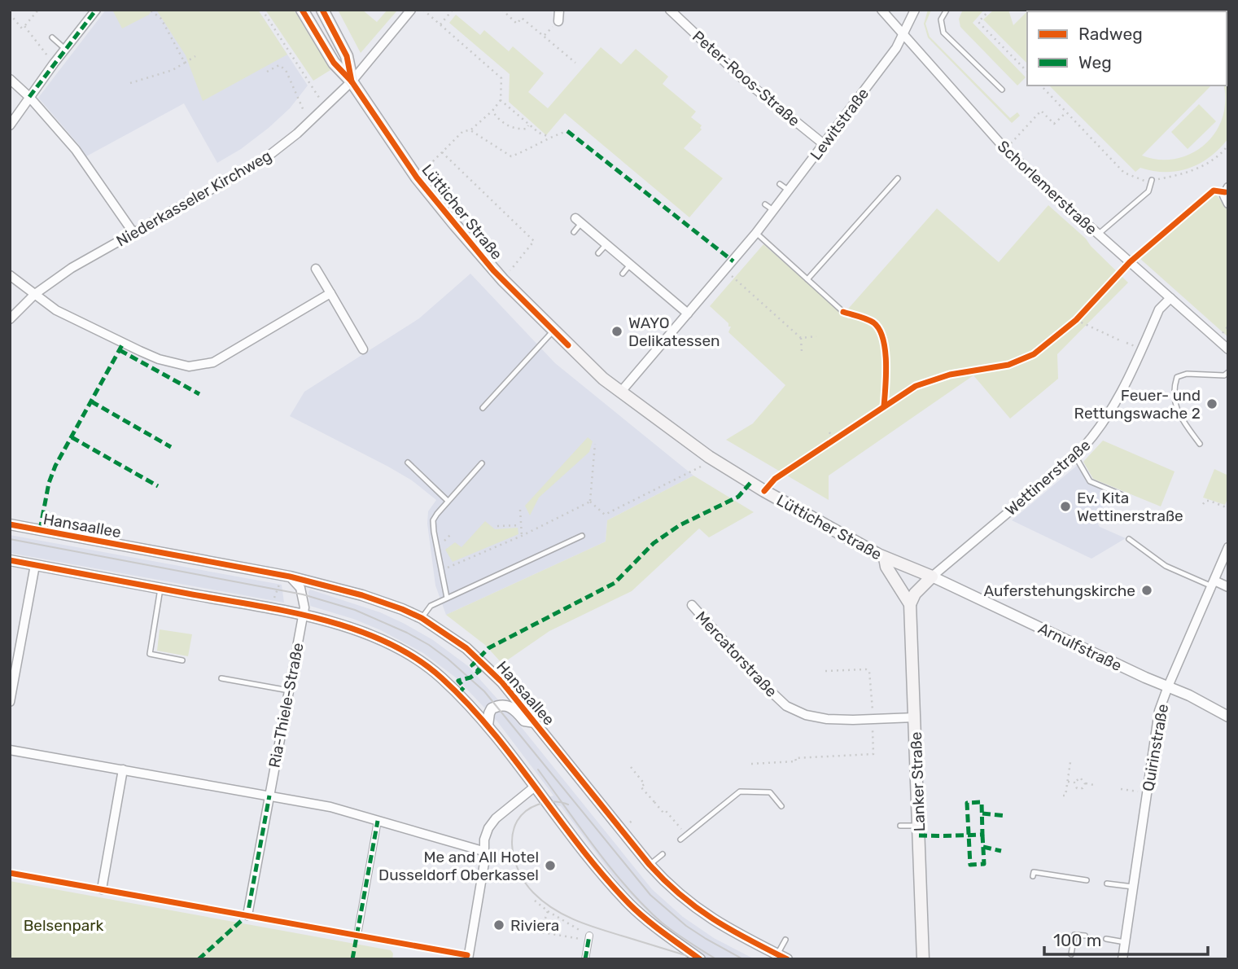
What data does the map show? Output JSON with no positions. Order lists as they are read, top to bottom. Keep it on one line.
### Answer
{"streets":{"main road":["Lütticher Straße","Lanker Straße"],"street":["Peter-Roos-Straße","Lewitstraße","Schorlemerstraße","Niederkasseler Kirchweg","Wettinerstraße","Hansaallee","Arnulfstraße","Mercatorstraße","Ria-Thiele-Straße","Quirinstraße"]},"crossings":[["Peter-Roos-Straße","Lewitstraße"],["Lewitstraße","Schorlemerstraße"],["Lewitstraße","Lütticher Straße"],["Schorlemerstraße","Wettinerstraße"],["Niederkasseler Kirchweg","Lütticher Straße"],["Lütticher Straße","Wettinerstraße"],["Lütticher Straße","Arnulfstraße"],["Lütticher Straße","Lanker Straße"],["Wettinerstraße","Arnulfstraße"],["Arnulfstraße","Quirinstraße"],["Mercatorstraße","Lanker Straße"]],"parks":["Belsenpark"],"places":["WAYO Delikatessen","Feuer- und Rettungswache 2","Ev. Kita Wettinerstraße","Auferstehungskirche","Me and All Hotel Dusseldorf Oberkassel","Riviera"],"legend":["Radweg","Weg"],"scale_bar":"100 m"}
